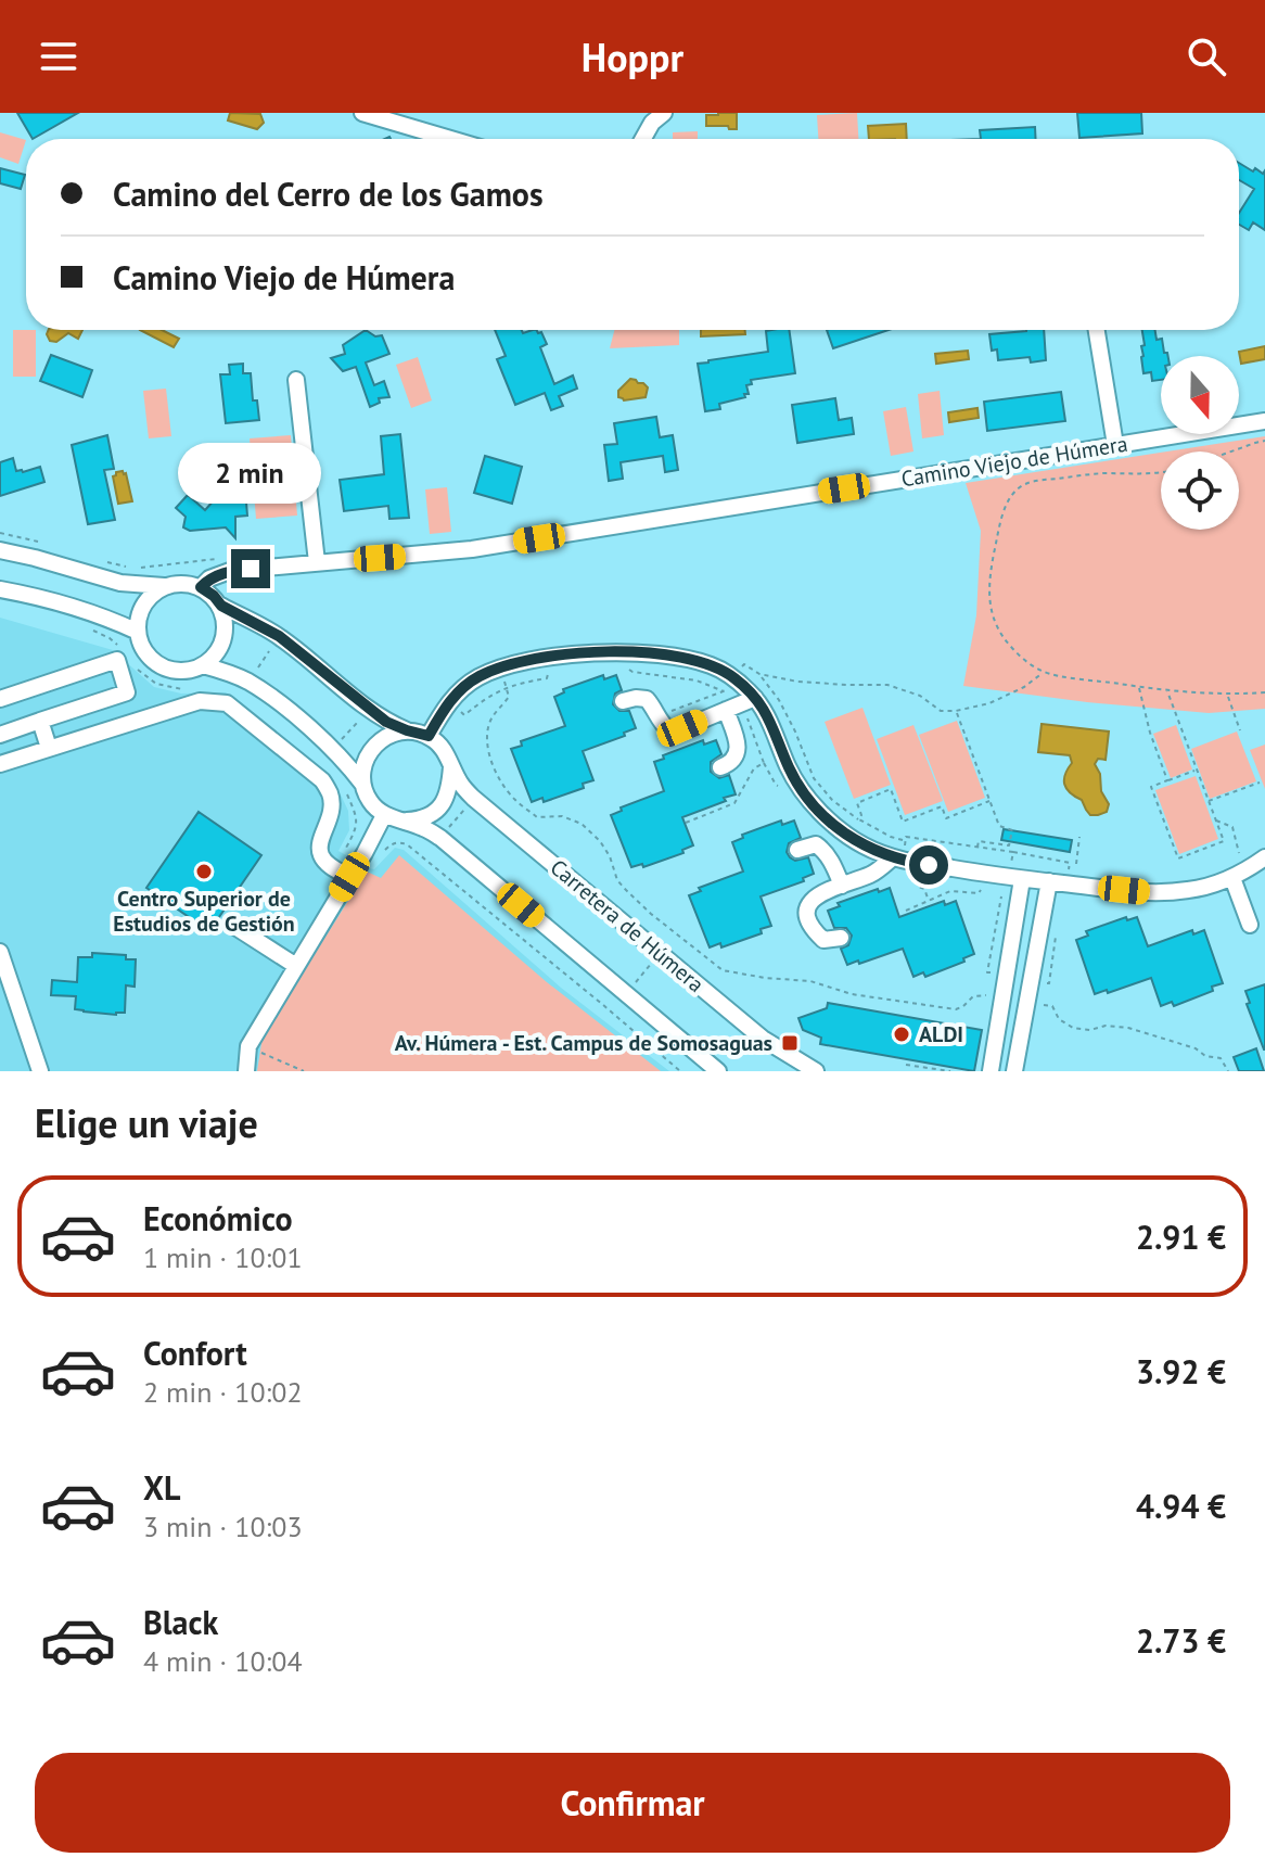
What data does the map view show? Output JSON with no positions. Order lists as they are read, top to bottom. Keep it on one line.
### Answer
{"streets":{"street":["Camino Viejo de Húmera","Carretera de Húmera"]},"places":{"other":["Centro Superior de Estudios de Gestión","ALDI"],"transit":["Av. Húmera - Est. Campus de Somosaguas"]},"north":"bottom","page":{"header":"Hoppr","banner":["Camino del Cerro de los Gamos","Camino Viejo de Húmera"],"bubble":"2 min","heading":"Elige un viaje","list":[{"name":"Económico","note":"1 min · 10:01","value":"2.91 €"},{"name":"Confort","note":"2 min · 10:02","value":"3.92 €"},{"name":"XL","note":"3 min · 10:03","value":"4.94 €"},{"name":"Black","note":"4 min · 10:04","value":"2.73 €"}],"buttons":"Confirmar"}}
